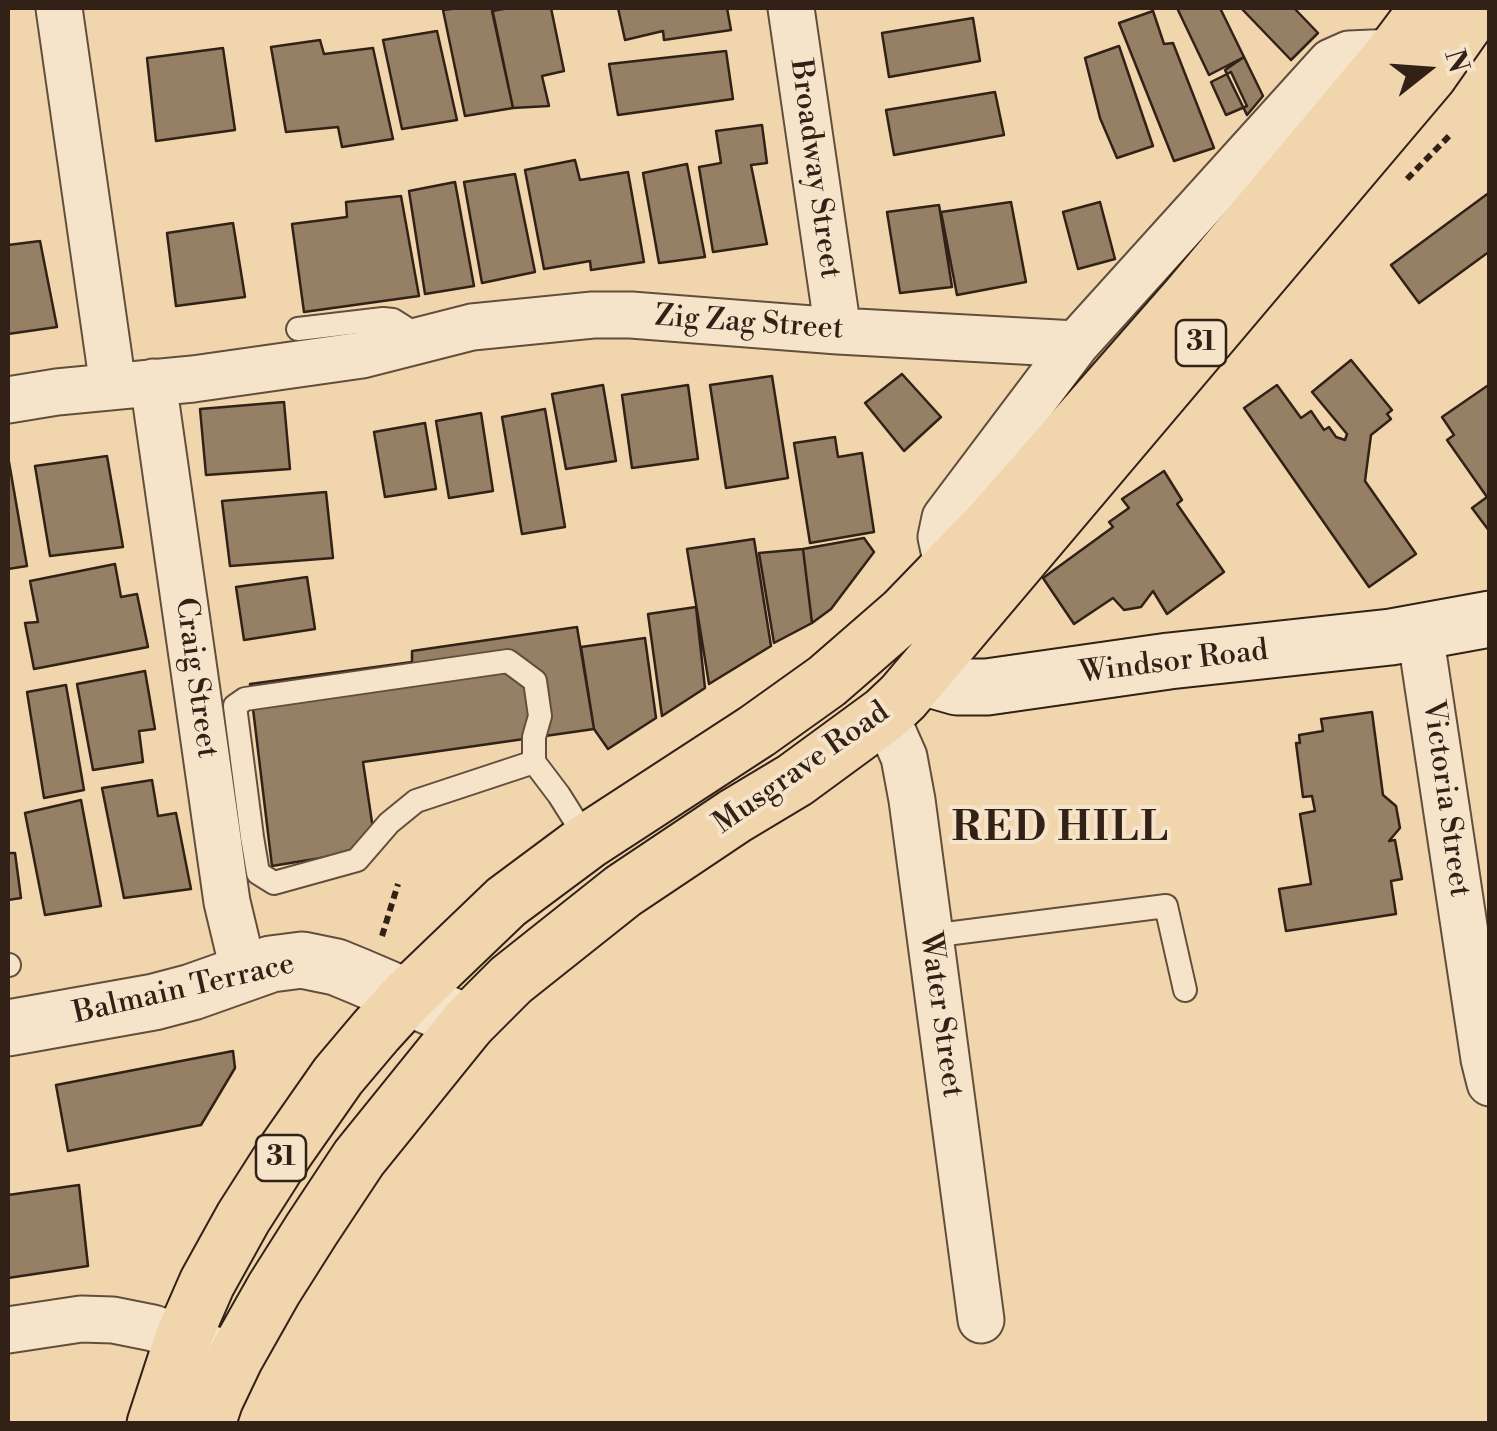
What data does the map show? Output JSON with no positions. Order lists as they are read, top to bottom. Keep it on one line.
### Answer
{"streets":{"main road":["31","Windsor Road","Musgrave Road","Balmain Terrace"],"street":["Broadway Street","Zig Zag Street","Craig Street","Victoria Street","Water Street"]},"crossings":[["Broadway Street","Zig Zag Street"],["Zig Zag Street","Craig Street"],["Windsor Road","Musgrave Road"],["Windsor Road","Victoria Street"],["Windsor Road","Water Street"],["Craig Street","Balmain Terrace"],["Musgrave Road","Balmain Terrace"],["Musgrave Road","Water Street"]],"districts":["RED HILL"],"north":"right"}
